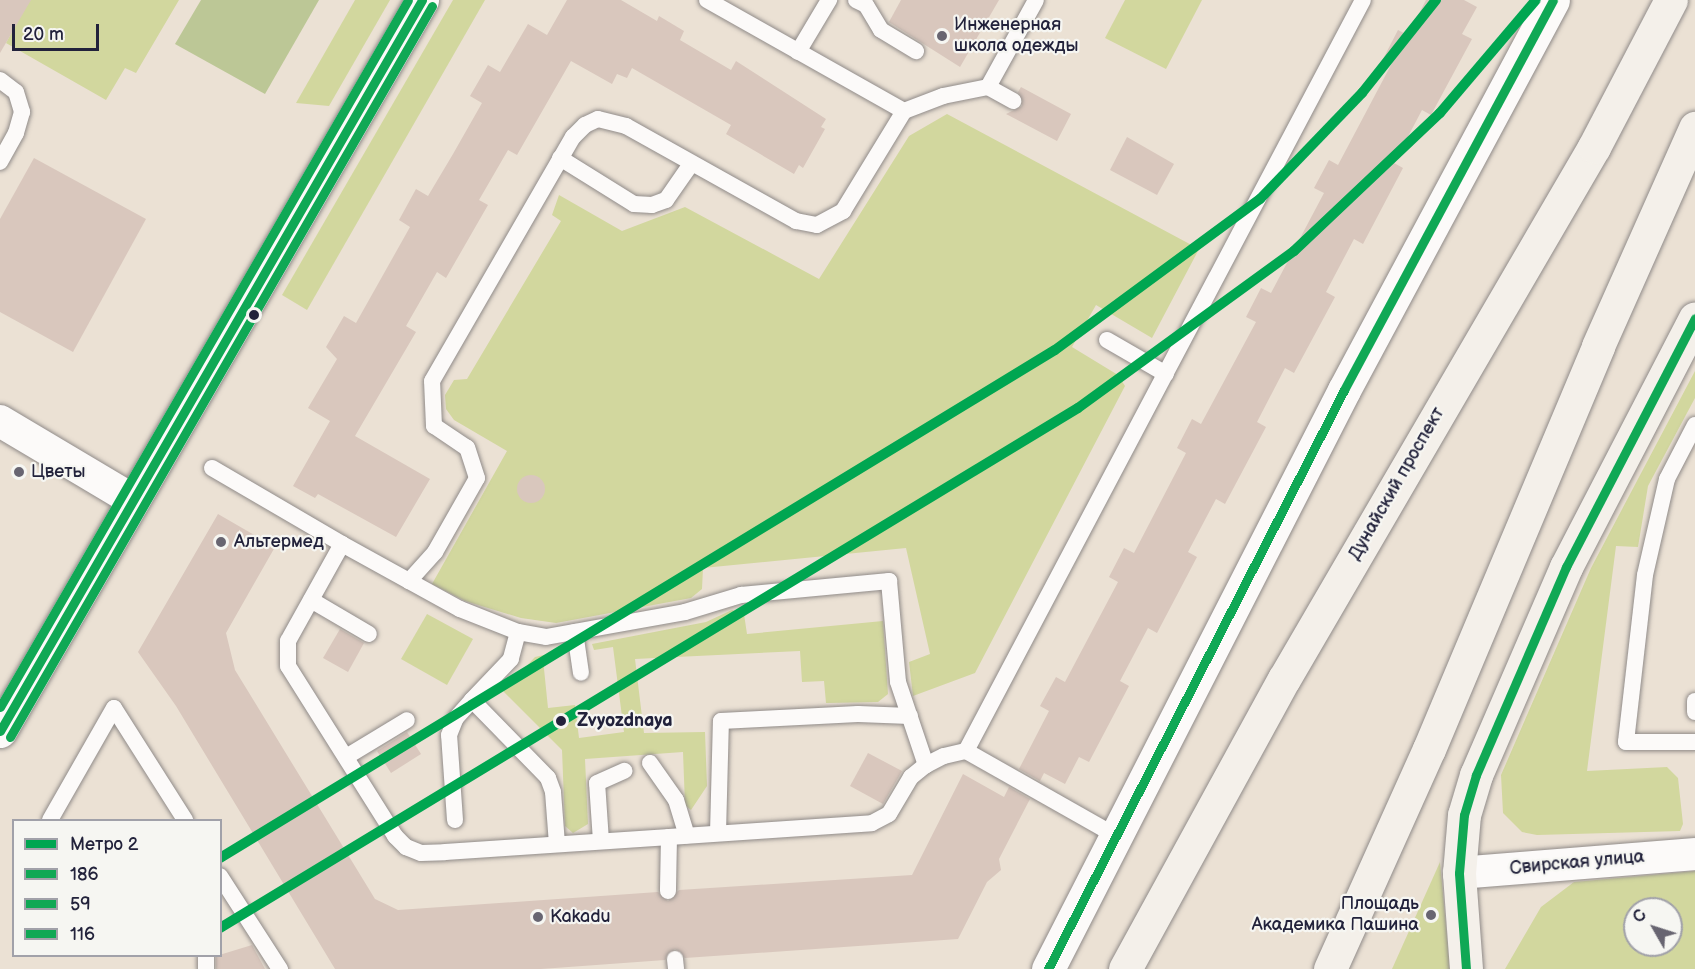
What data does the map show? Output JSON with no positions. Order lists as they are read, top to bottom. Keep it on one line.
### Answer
{"streets":{"main road":["Дунайский проспект"],"street":["Свирская улица"]},"places":["Инженерная школа одежды","Цветы","Альтермед","Zvyozdnaya","Площадь Академика Пашина","Kakadu"],"lines":["metro line 2","transit line 186","transit line 116","transit line 59"],"legend":["Метро 2","186","59","116"],"scale_bar":"20 m","north":"top left"}
